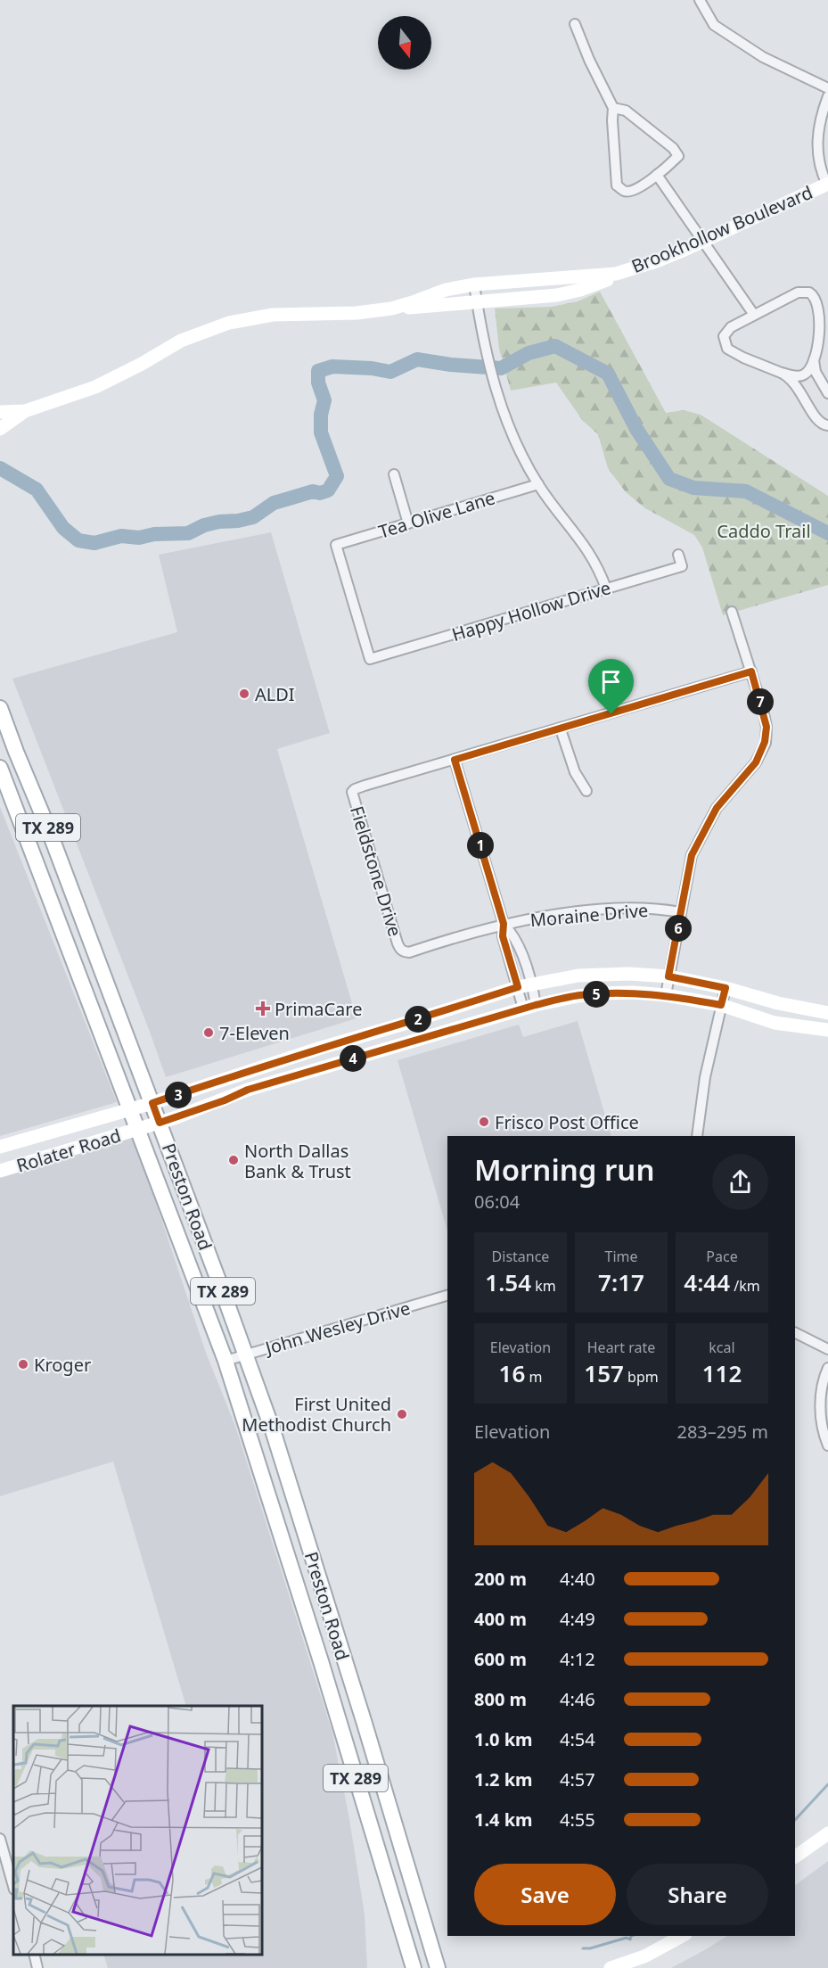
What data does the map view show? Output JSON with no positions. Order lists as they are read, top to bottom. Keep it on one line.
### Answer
{"streets":{"main road":["Brookhollow Boulevard","TX 289","Rolater Road","Preston Road"],"street":["Tea Olive Lane","Happy Hollow Drive","Fieldstone Drive","Moraine Drive","John Wesley Drive"]},"crossings":[["Tea Olive Lane","Happy Hollow Drive"],["Fieldstone Drive","Moraine Drive"],["Rolater Road","Preston Road"],["Preston Road","John Wesley Drive"]],"parks":["Caddo Trail"],"places":{"other":["ALDI","7-Eleven","Frisco Post Office","North Dallas Bank & Trust","Kroger","First United Methodist Church"],"health":["PrimaCare"]},"north":"bottom","page":{"pins":["7","1","6","5","2","4","3"],"heading":["Morning run","06:04"],"stats":[["Distance","1.54 km"],["Time","7:17"],["Pace","4:44 /km"],["Elevation","16 m"],["Heart rate","157 bpm"],["kcal","112"]],"chart":["Elevation","283–295 m"],"list":[{"name":"200 m","note":"4:40"},{"name":"400 m","note":"4:49"},{"name":"600 m","note":"4:12"},{"name":"800 m","note":"4:46"},{"name":"1.0 km","note":"4:54"},{"name":"1.2 km","note":"4:57"},{"name":"1.4 km","note":"4:55"}],"buttons":["Save","Share"]}}
